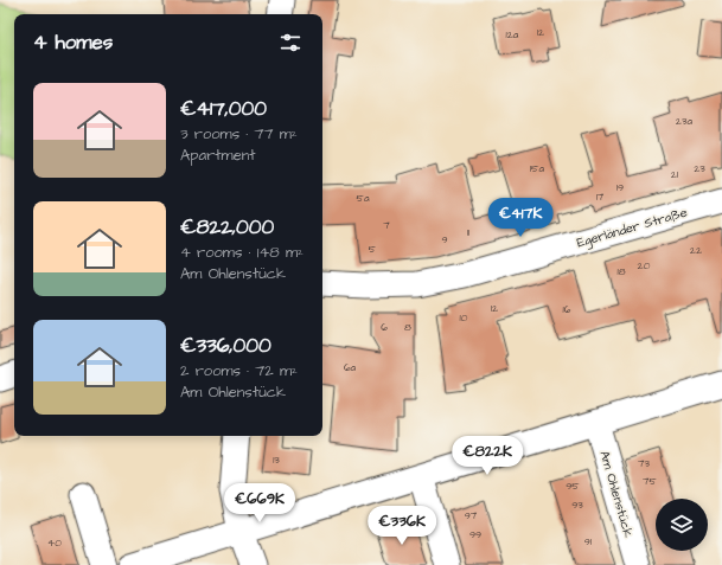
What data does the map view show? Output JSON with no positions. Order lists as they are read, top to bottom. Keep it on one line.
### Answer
{"streets":{"street":["Egerländer Straße","Am Ohlenstück"]},"house_numbers":["12","12a","23a","15a","23","21","19","17","5a","7","11","9","5","22","20","18","12","16","10","6","8","6a","13","73","75","95","93","97","99","91","40"],"page":{"heading":"4 homes","list":[{"name":"€417,000","note":"3 rooms · 77 m² · Apartment"},{"name":"€822,000","note":"4 rooms · 148 m² · Am Ohlenstück"},{"name":"€336,000","note":"2 rooms · 72 m² · Am Ohlenstück"}],"price":["€417K","€822K","€669K","€336K"]}}
